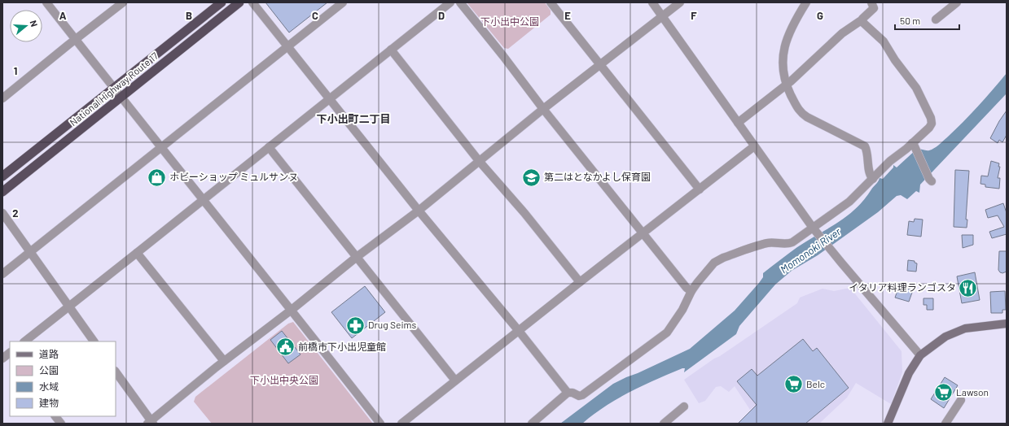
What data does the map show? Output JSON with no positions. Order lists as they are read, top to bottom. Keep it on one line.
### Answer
{"streets":{"highway":["National Highway Route 17"]},"districts":["下小出町二丁目"],"water":["Momonoki River"],"parks":["下小出中公園","下小出中央公園"],"places":{"shop":["ホビーショップ ミュルサンヌ"],"school or university":["第二はとなかよし保育園"],"restaurant":["イタリア料理ランゴスタ"],"pharmacy":["Drug Seims"],"public building":["前橋市下小出児童館"],"supermarket":["Belc","Lawson"]},"legend":["道路","公園","水域","建物"],"scale_bar":"50 m","north":"right","grid":{"columns":["A","B","C","D","E","F","G"],"rows":["1","2"]}}
